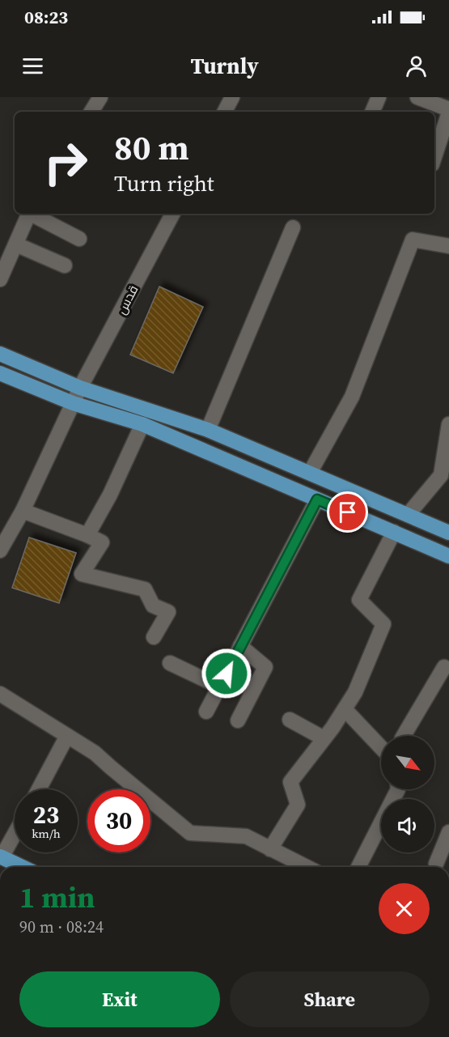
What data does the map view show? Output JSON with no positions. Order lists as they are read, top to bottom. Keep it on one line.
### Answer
{"streets":{"street":["قدس"]},"north":"bottom right","page":{"status":"08:23","header":"Turnly","turn":["80 m","Turn right"],"speed":"23 km/h","limit":"30","heading":["1 min","90 m · 08:24"],"buttons":["Exit","Share"]}}
